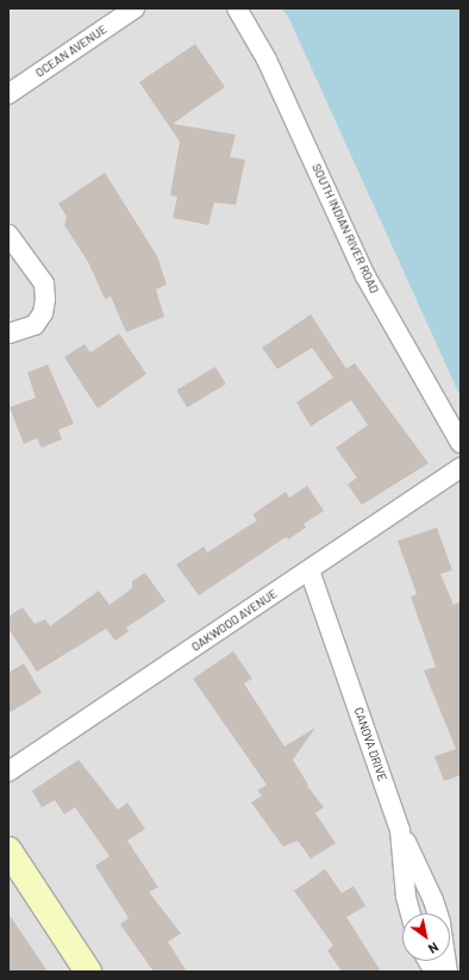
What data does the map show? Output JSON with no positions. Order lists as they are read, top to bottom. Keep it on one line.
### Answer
{"streets":{"street":["OCEAN AVENUE","SOUTH INDIAN RIVER ROAD","OAKWOOD AVENUE","CANOVA DRIVE"]},"crossings":[["OAKWOOD AVENUE","CANOVA DRIVE"]],"north":"bottom right"}
